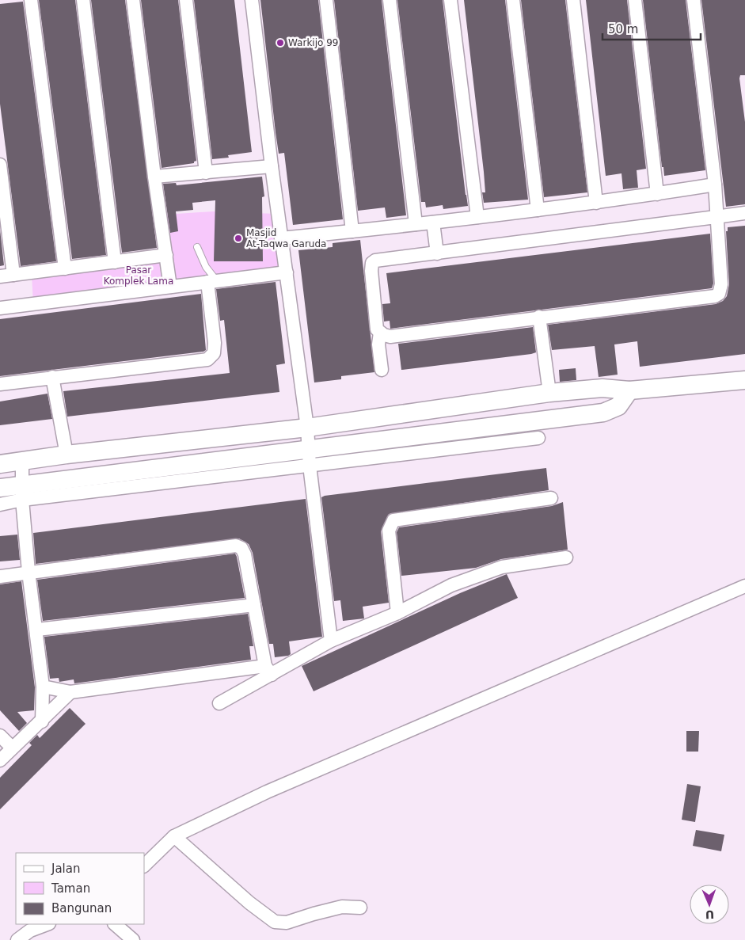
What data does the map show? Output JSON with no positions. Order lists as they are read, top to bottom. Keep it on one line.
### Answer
{"parks":["Pasar Komplek Lama"],"places":["Warkijo 99","Masjid At-Taqwa Garuda"],"legend":["Jalan","Taman","Bangunan"],"scale_bar":"50 m","north":"bottom"}
